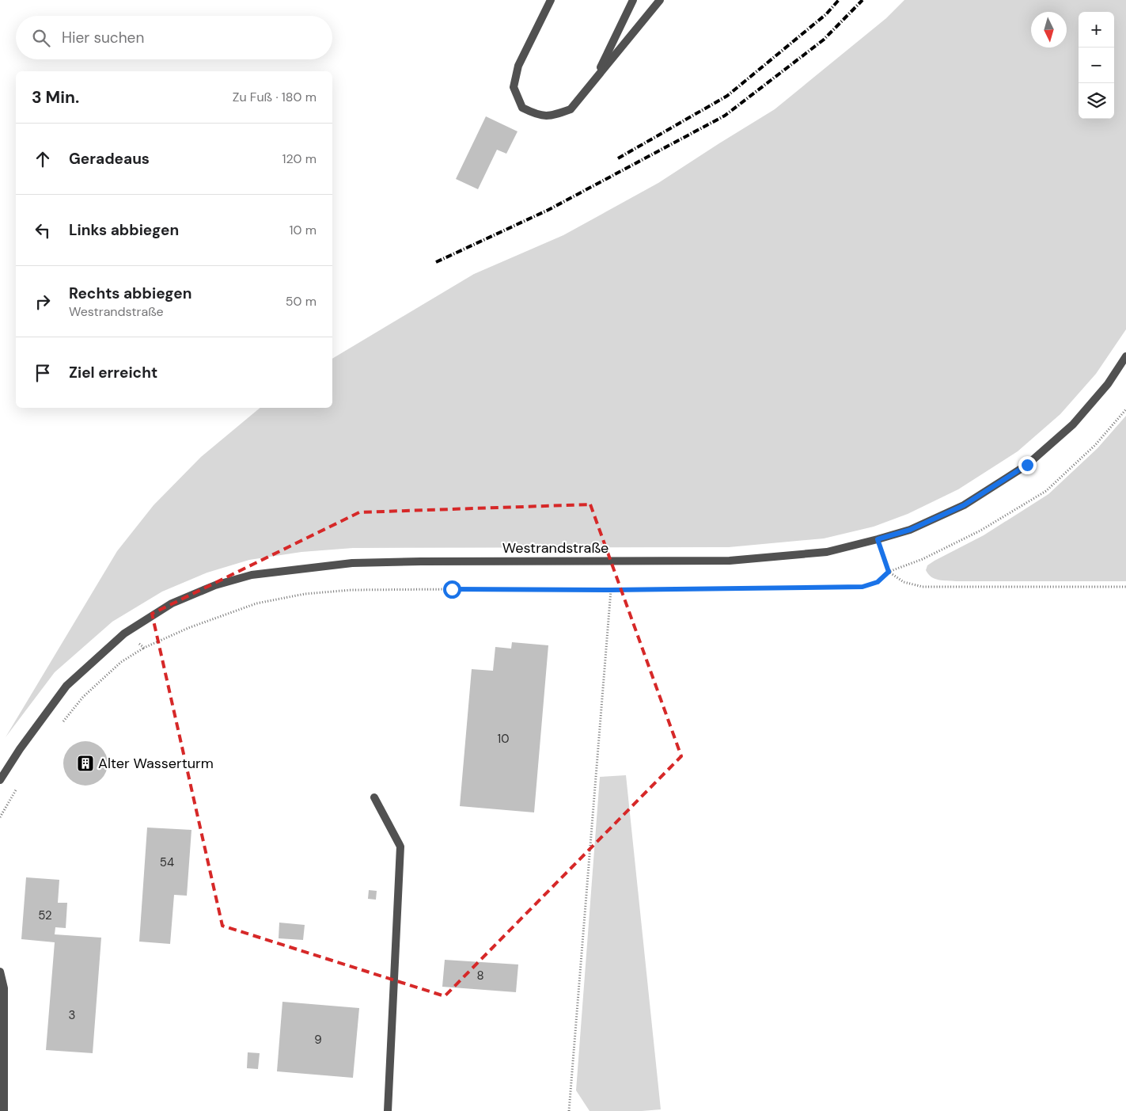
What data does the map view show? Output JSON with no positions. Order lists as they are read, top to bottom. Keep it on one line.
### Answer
{"streets":{"street":["Westrandstraße"]},"places":{"building":["Alter Wasserturm"]},"house_numbers":["10","54","52","8","3","9"],"north":"bottom","page":{"map_buttons":["+","−"],"search":"Hier suchen","heading":["3 Min.","Zu Fuß · 180 m"],"list":[["Geradeaus","120 m"],["Links abbiegen","10 m"],["Rechts abbiegen","Westrandstraße","50 m"],"Ziel erreicht"]}}
